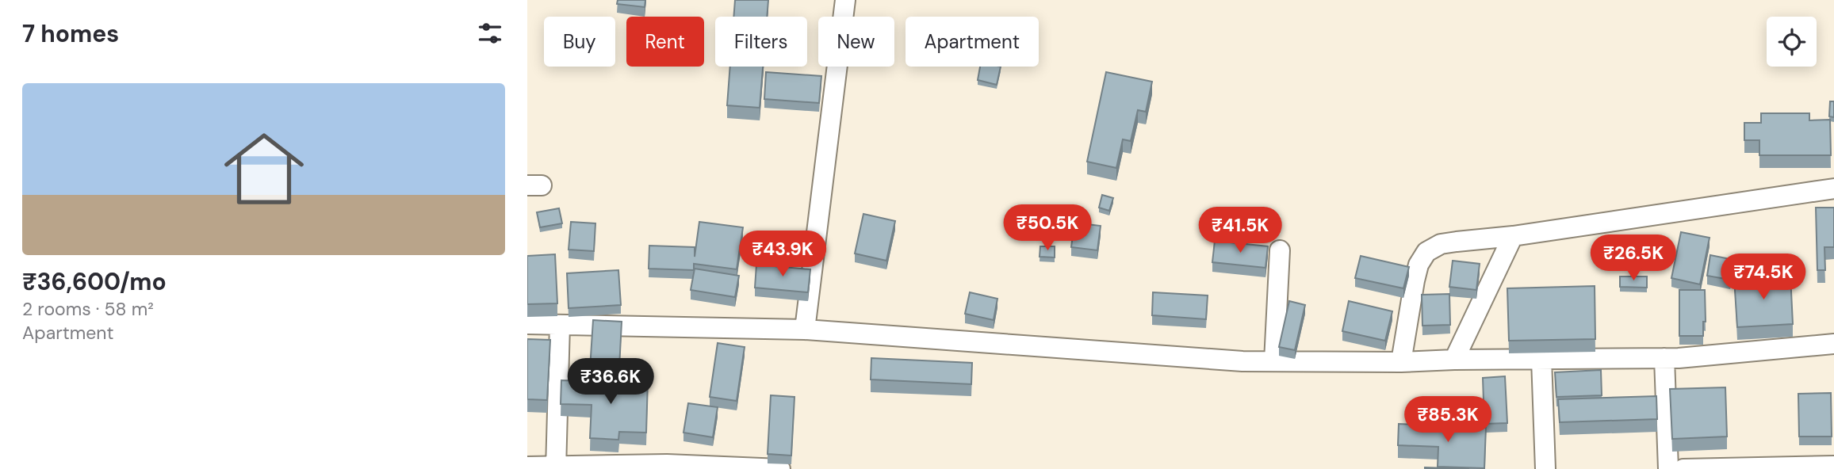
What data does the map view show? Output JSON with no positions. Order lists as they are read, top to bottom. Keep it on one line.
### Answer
{"page":{"heading":"7 homes","chip":["Buy","Rent","Filters","New","Apartment"],"list":[{"name":"₹36,600/mo","note":"2 rooms · 58 m² · Apartment"}],"price":["₹50.5K","₹41.5K","₹43.9K","₹26.5K","₹74.5K","₹36.6K","₹85.3K"]}}
